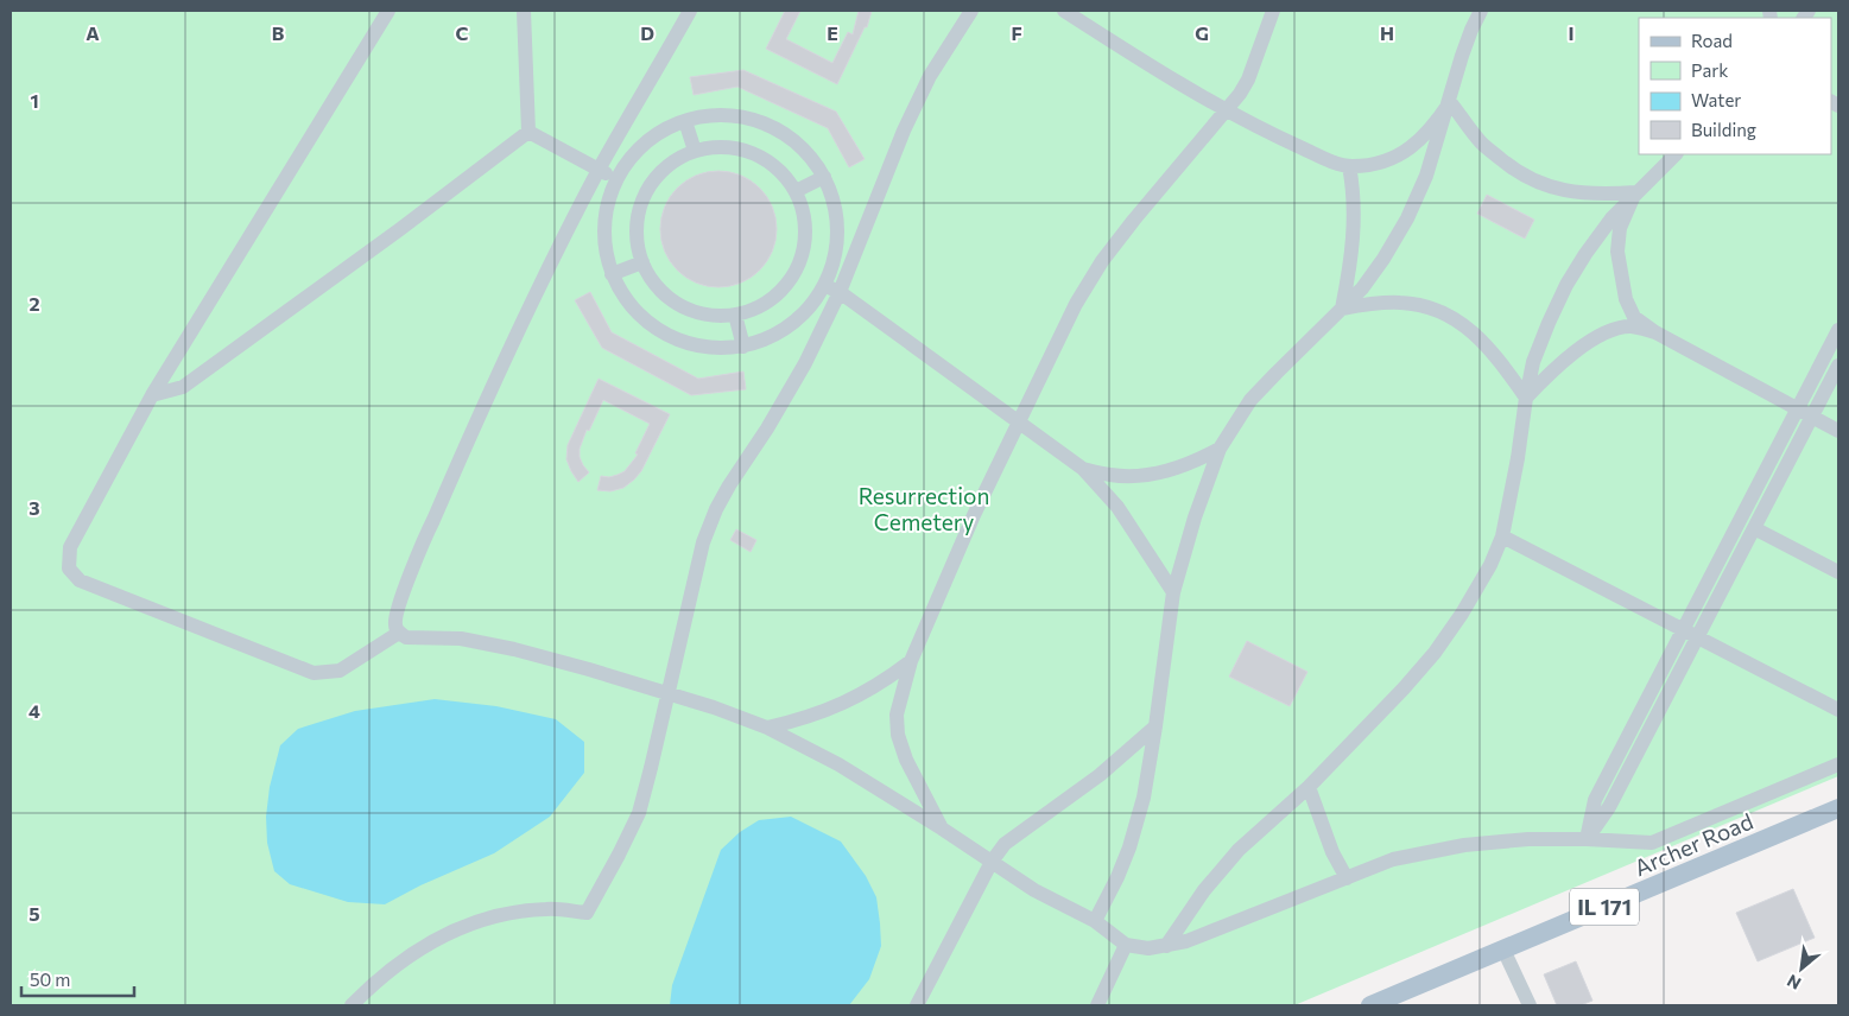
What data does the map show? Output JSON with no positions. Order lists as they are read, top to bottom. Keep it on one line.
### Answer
{"streets":{"main road":["Archer Road","IL 171"]},"parks":["Resurrection Cemetery"],"legend":["Road","Park","Water","Building"],"scale_bar":"50 m","north":"bottom left","grid":{"columns":["A","B","C","D","E","F","G","H","I"],"rows":["1","2","3","4","5"]}}
